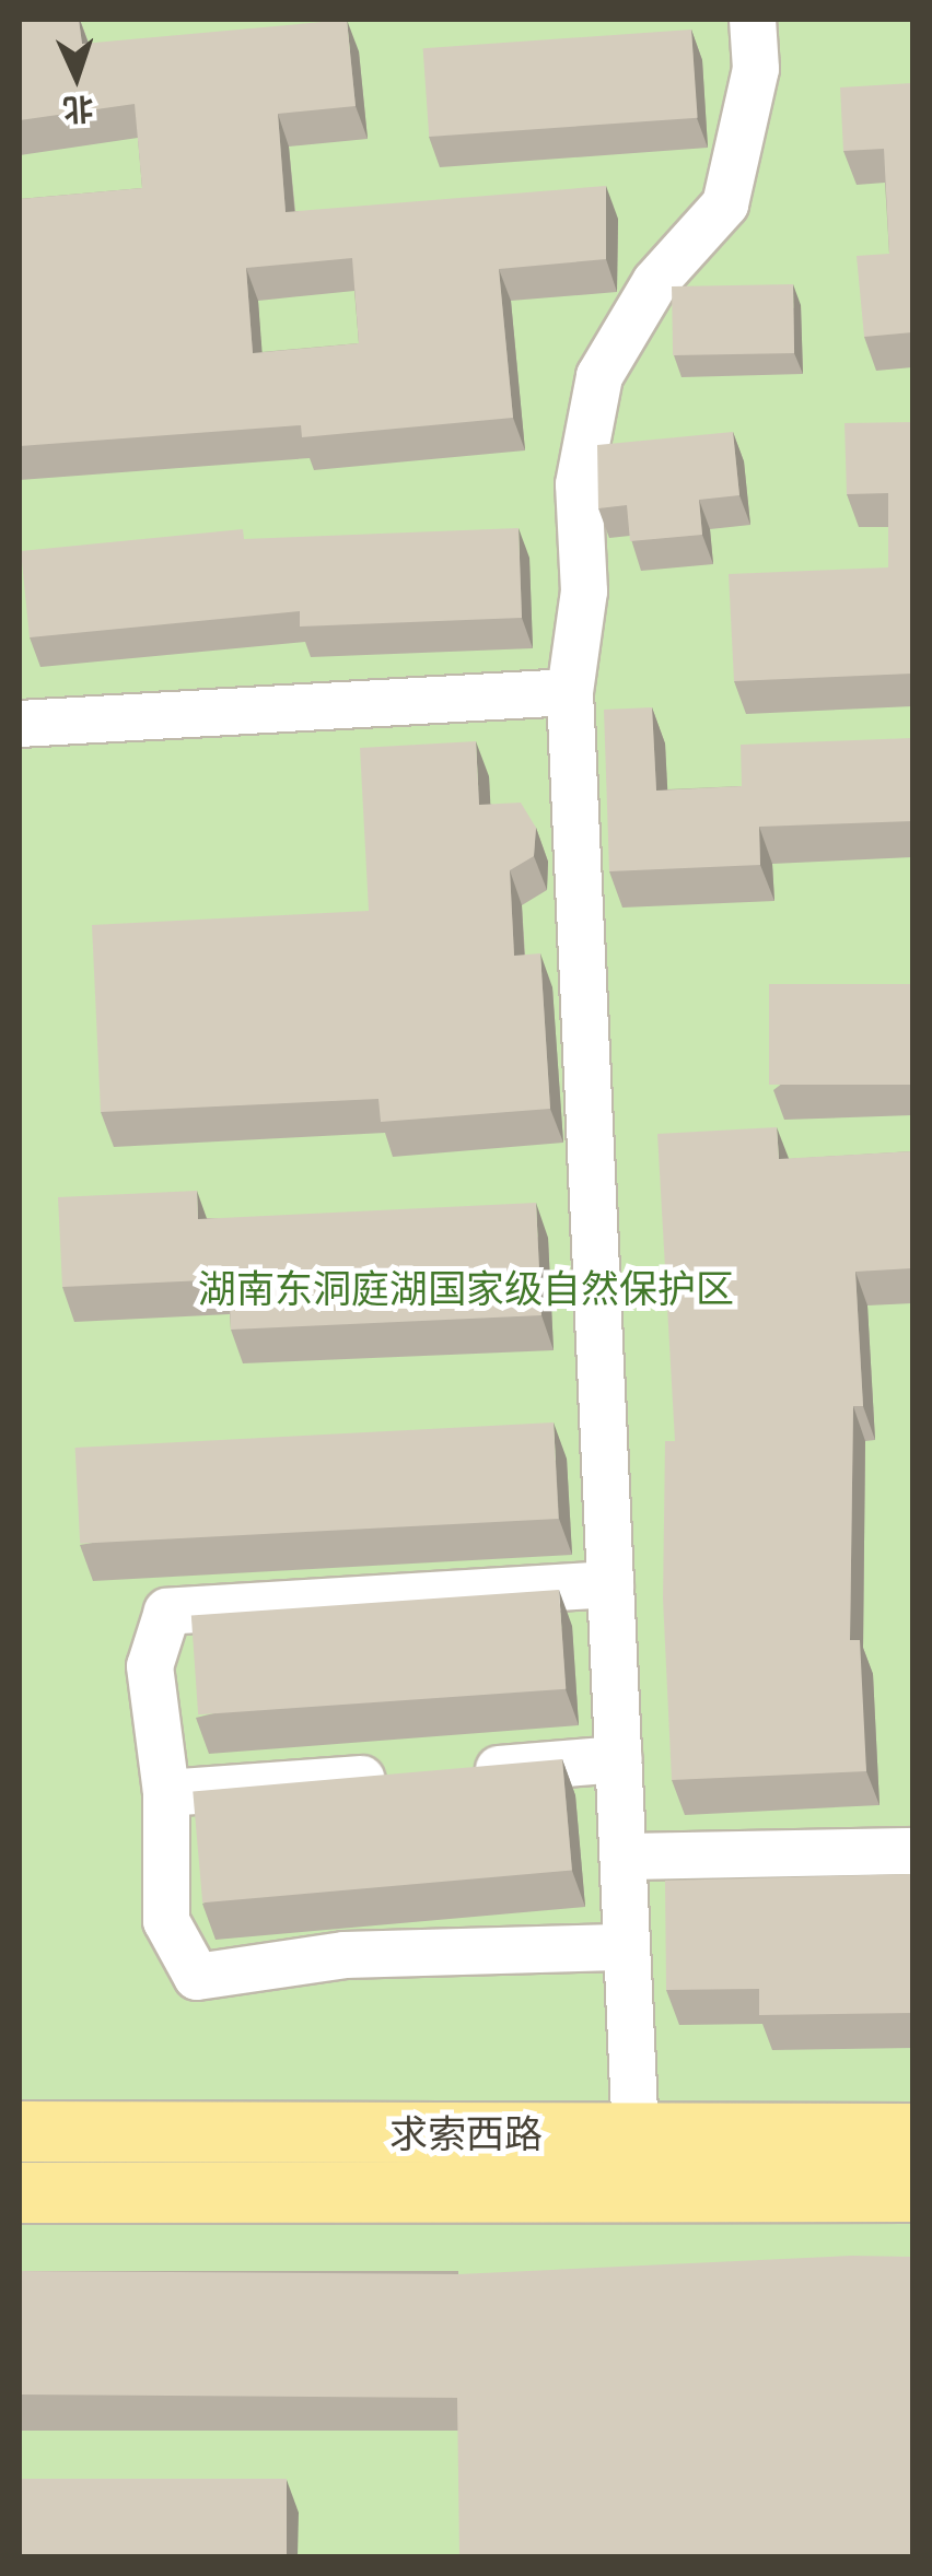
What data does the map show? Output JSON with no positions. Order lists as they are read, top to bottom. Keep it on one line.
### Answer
{"streets":{"main road":["求索西路"]},"parks":["湖南东洞庭湖国家级自然保护区"],"north":"bottom"}
